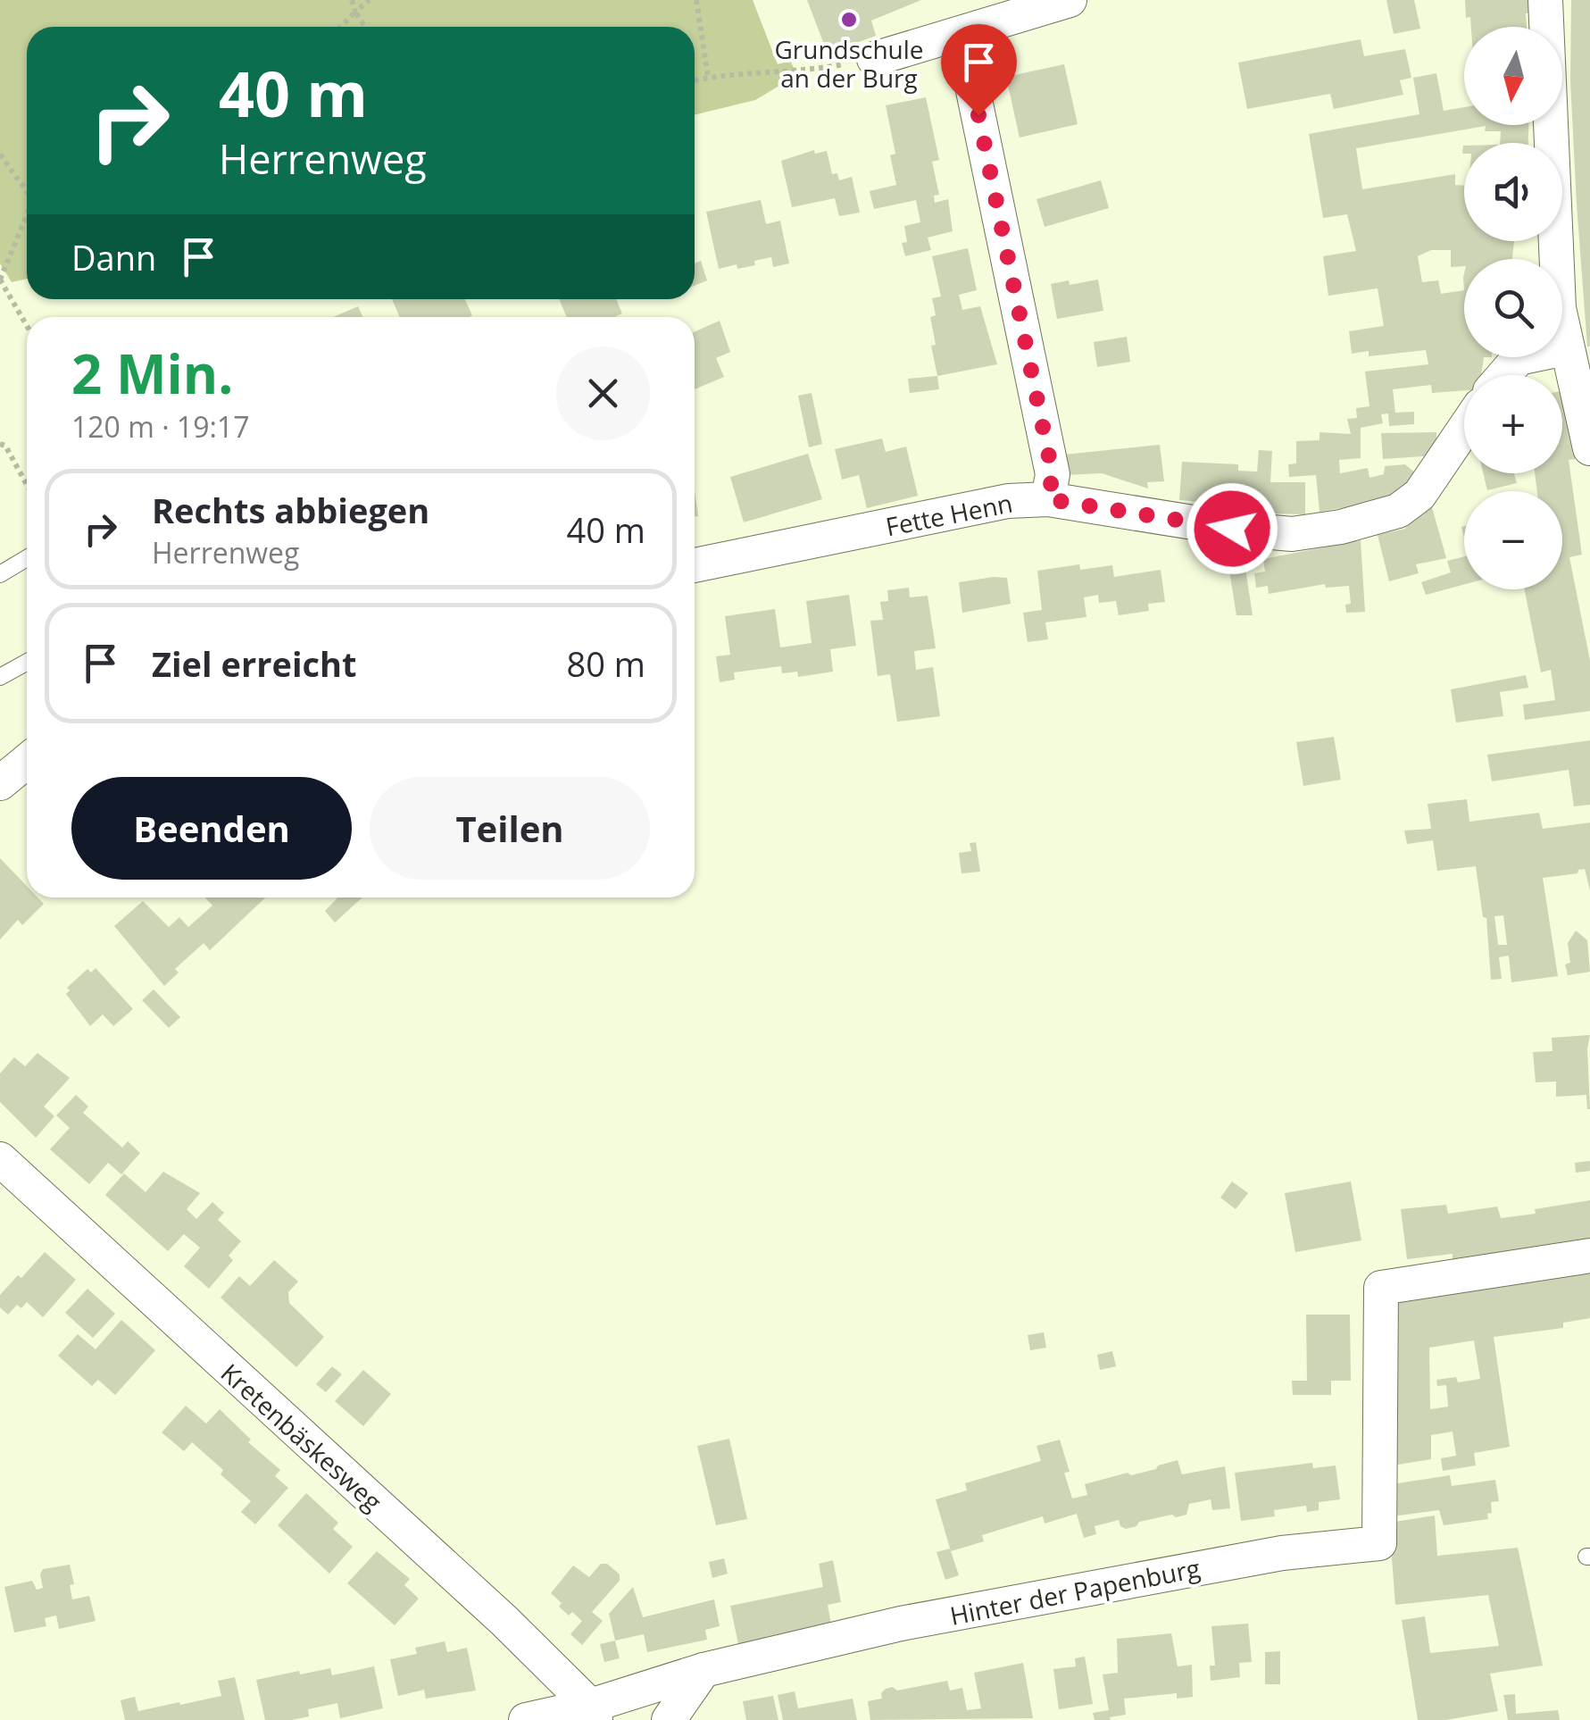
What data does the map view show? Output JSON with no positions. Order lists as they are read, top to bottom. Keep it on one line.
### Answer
{"streets":{"street":["Fette Henn","Kretenbäskesweg","Hinter der Papenburg"]},"crossings":[["Kretenbäskesweg","Hinter der Papenburg"]],"places":["Grundschule an der Burg"],"north":"bottom","page":{"map_buttons":["+","−"],"turn":["40 m","Herrenweg"],"then":"Dann","heading":["2 Min.","120 m · 19:17"],"list":[{"name":"Rechts abbiegen","note":"Herrenweg","value":"40 m"},{"name":"Ziel erreicht","value":"80 m"}],"buttons":["Beenden","Teilen"]}}
